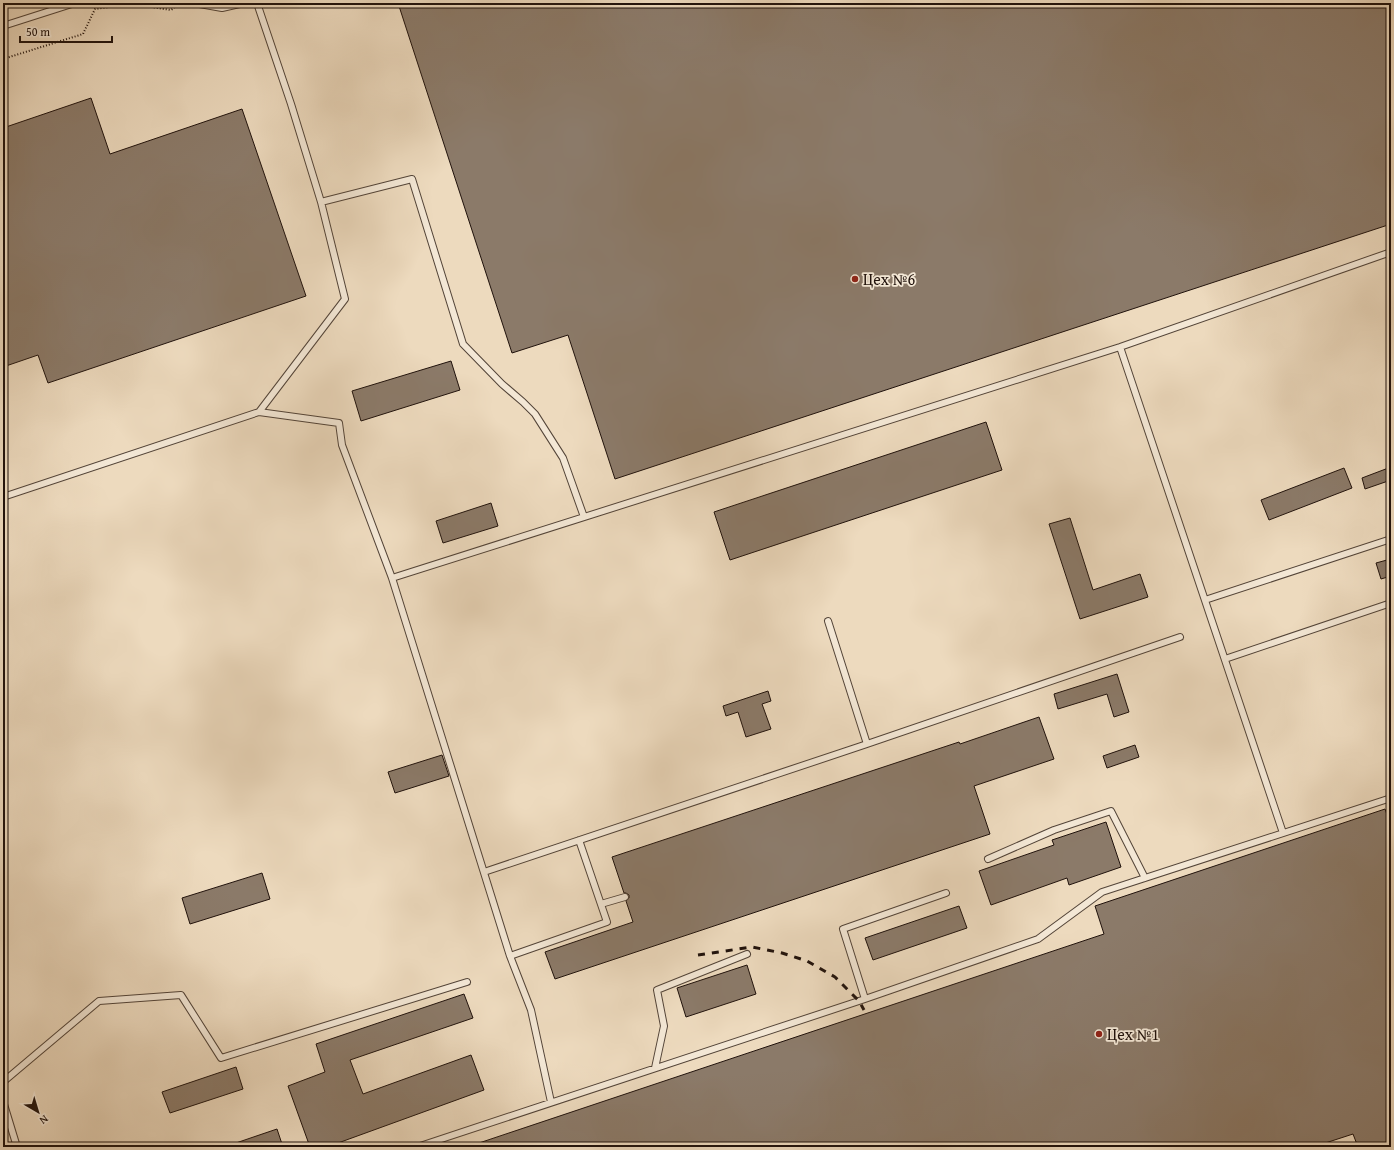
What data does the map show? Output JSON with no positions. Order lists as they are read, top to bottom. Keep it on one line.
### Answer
{"places":["Цех №6","Цех №1"],"scale_bar":"50 m","north":"bottom right"}
